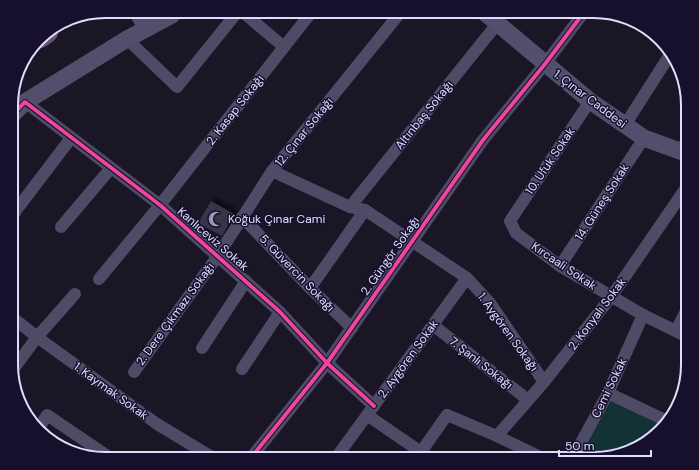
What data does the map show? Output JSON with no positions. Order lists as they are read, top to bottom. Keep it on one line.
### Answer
{"streets":{"main road":["1. Çınar Caddesi"],"street":["2. Kasap Sokağı","Altınbaş Sokağı","12. Çınar Sokağı","10. Ufuk Sokak","14. Güneş Sokak","Kanlıceviz Sokak","2. Güngör Sokağı","Kırcaali Sokak","5. Güvercin Sokağı","2. Dere Çıkmazı Sokağı","2. Konyalı Sokak","1. Aygören Sokağı","2. Aygören Sokak","7. Şanlı Sokağı","Cemi Sokak","1. Kaymak Sokak"]},"crossings":[["1. Çınar Caddesi","Altınbaş Sokağı"],["1. Çınar Caddesi","10. Ufuk Sokak"],["1. Çınar Caddesi","14. Güneş Sokak"],["1. Çınar Caddesi","2. Güngör Sokağı"],["2. Kasap Sokağı","Kanlıceviz Sokak"],["Altınbaş Sokağı","1. Aygören Sokağı"],["12. Çınar Sokağı","Kanlıceviz Sokak"],["12. Çınar Sokağı","5. Güvercin Sokağı"],["12. Çınar Sokağı","2. Dere Çıkmazı Sokağı"],["12. Çınar Sokağı","1. Aygören Sokağı"],["10. Ufuk Sokak","Kırcaali Sokak"],["14. Güneş Sokak","Kırcaali Sokak"],["Kanlıceviz Sokak","2. Güngör Sokağı"],["Kanlıceviz Sokak","2. Dere Çıkmazı Sokağı"],["Kanlıceviz Sokak","2. Aygören Sokak"],["2. Güngör Sokağı","5. Güvercin Sokağı"],["2. Güngör Sokağı","1. Aygören Sokağı"],["Kırcaali Sokak","2. Konyalı Sokak"],["Kırcaali Sokak","Cemi Sokak"],["2. Konyalı Sokak","1. Aygören Sokağı"],["2. Konyalı Sokak","7. Şanlı Sokağı"],["1. Aygören Sokağı","2. Aygören Sokak"],["2. Aygören Sokak","7. Şanlı Sokağı"]],"places":{"mosque":["Koğuk Çınar Cami"]},"scale_bar":"50 m"}
